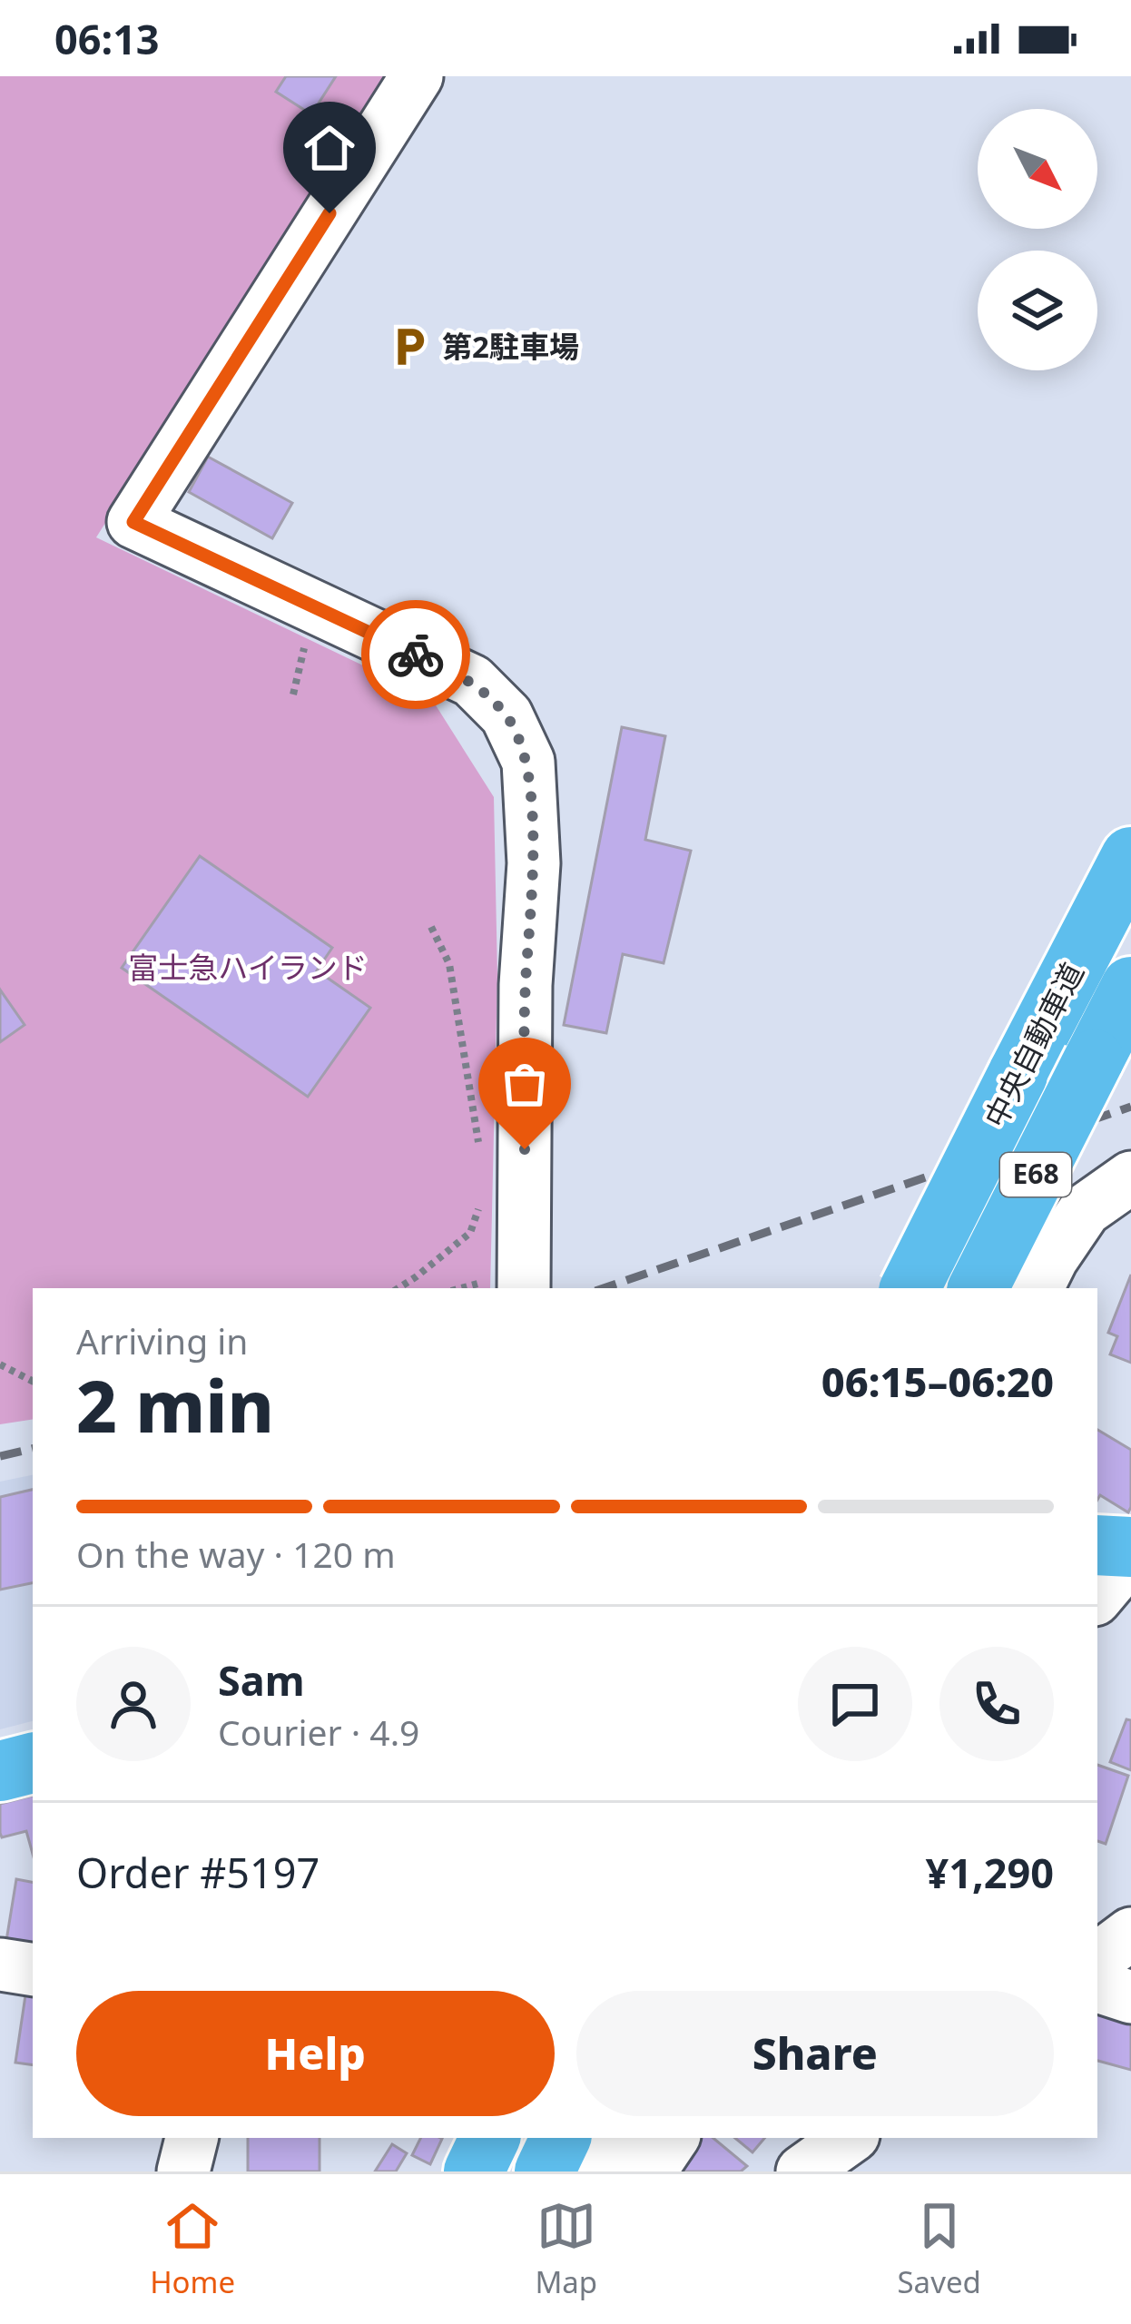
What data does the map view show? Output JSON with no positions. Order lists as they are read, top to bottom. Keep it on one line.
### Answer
{"streets":{"highway":["中央自動車道","E68"]},"parks":["富士急ハイランド"],"places":{"parking":["第2駐車場"]},"north":"bottom right","page":{"status":"06:13","heading":["2 min","Arriving in","06:15–06:20"],"panel":["Sam","Courier · 4.9","Order #5197","¥1,290"],"bar":"On the way · 120 m","buttons":["Help","Share"],"tabs":["Home","Map","Saved"]}}
